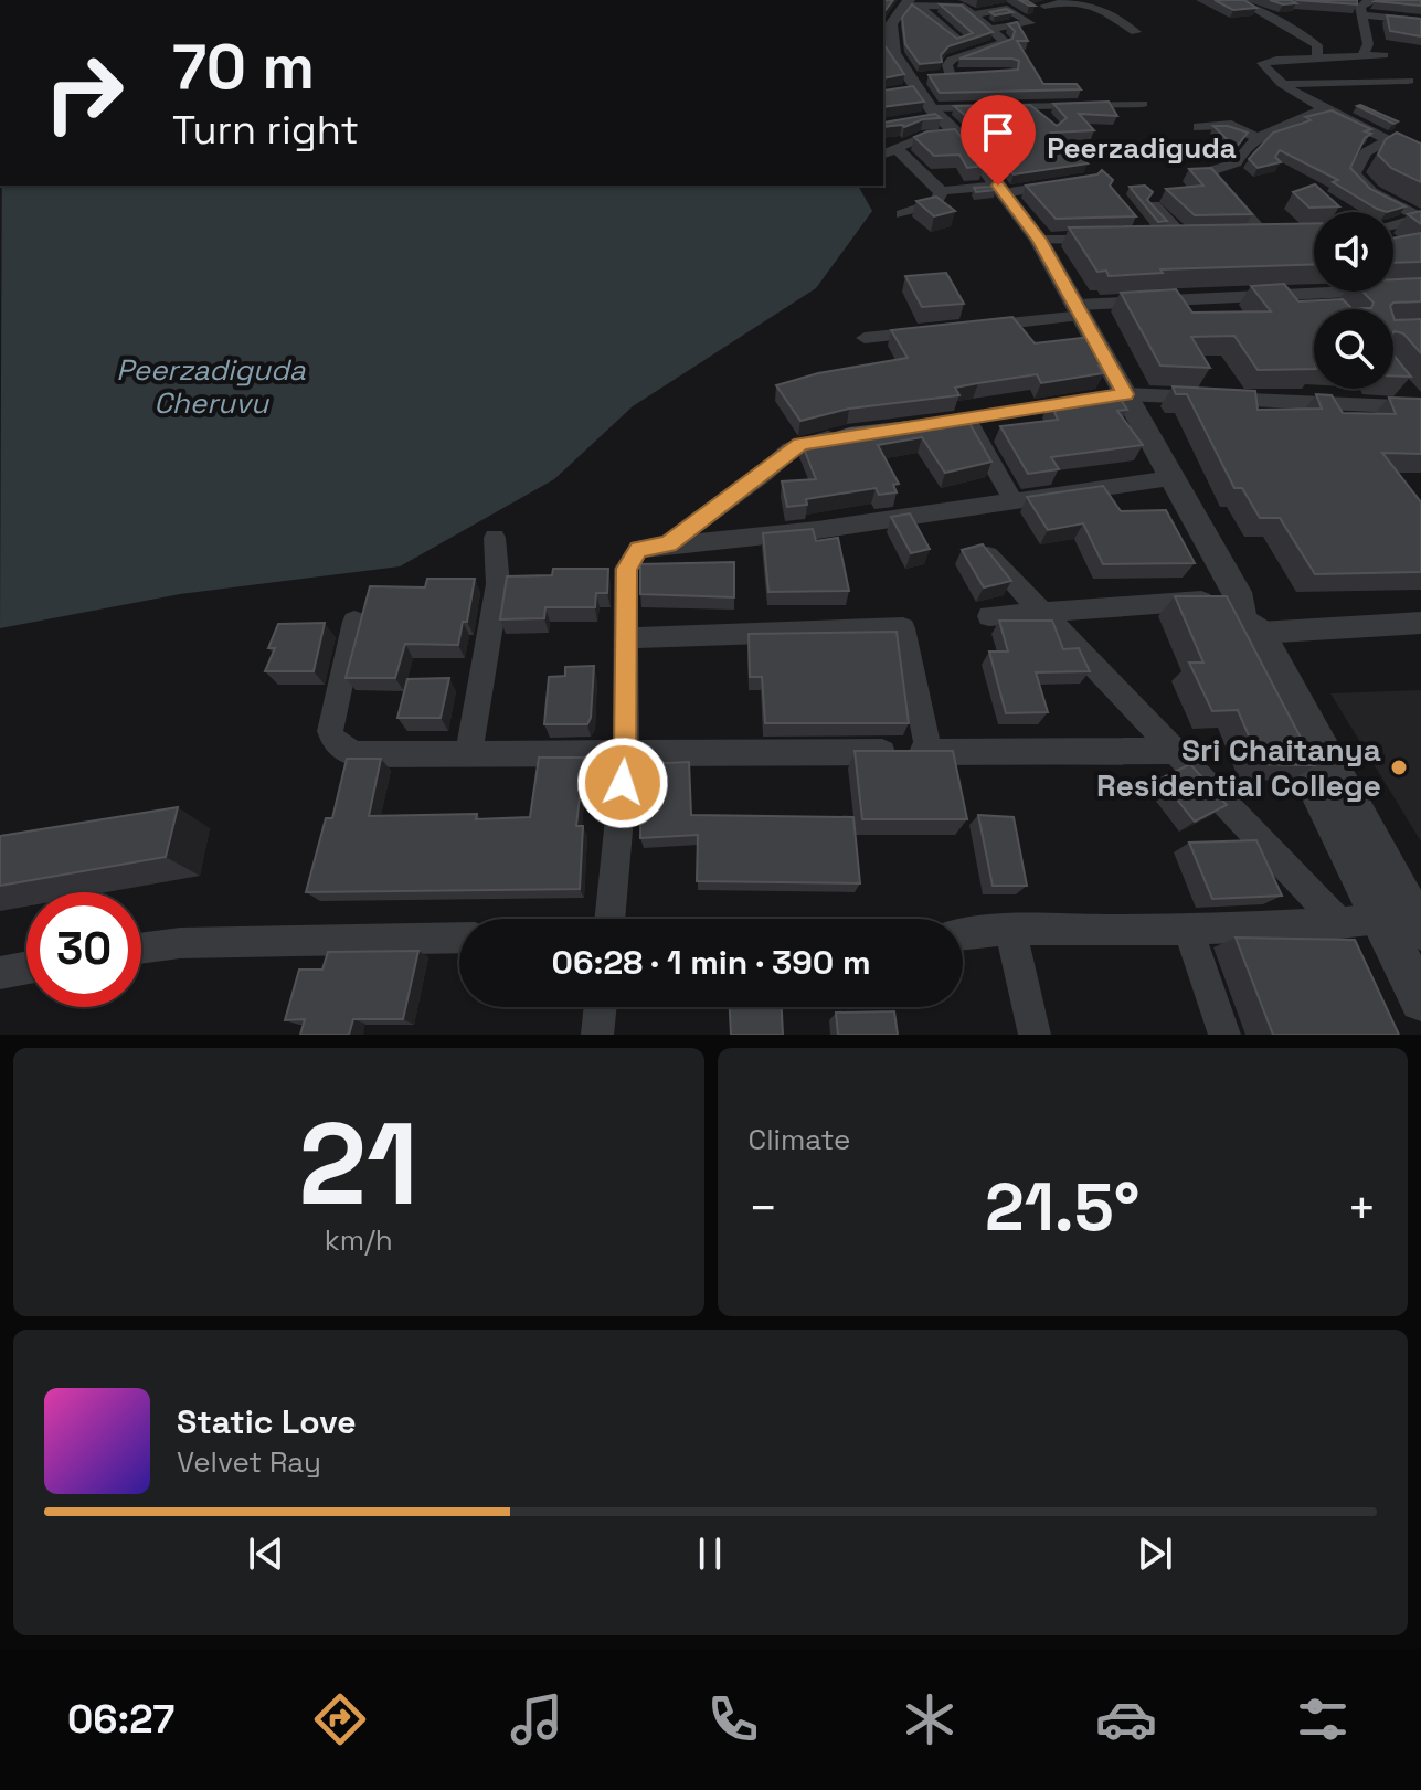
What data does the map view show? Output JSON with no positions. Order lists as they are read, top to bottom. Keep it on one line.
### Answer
{"districts":["Peerzadiguda"],"water":["Peerzadiguda Cheruvu"],"places":["Sri Chaitanya Residential College"],"page":{"turn":["70 m","Turn right"],"limit":"30","trip":"06:28 · 1 min · 390 m","tile":[["21","km/h"],"Climate"],"heat":["−","21.5°","+"],"song":["Static Love","Velvet Ray"],"tabs":"06:27"}}
